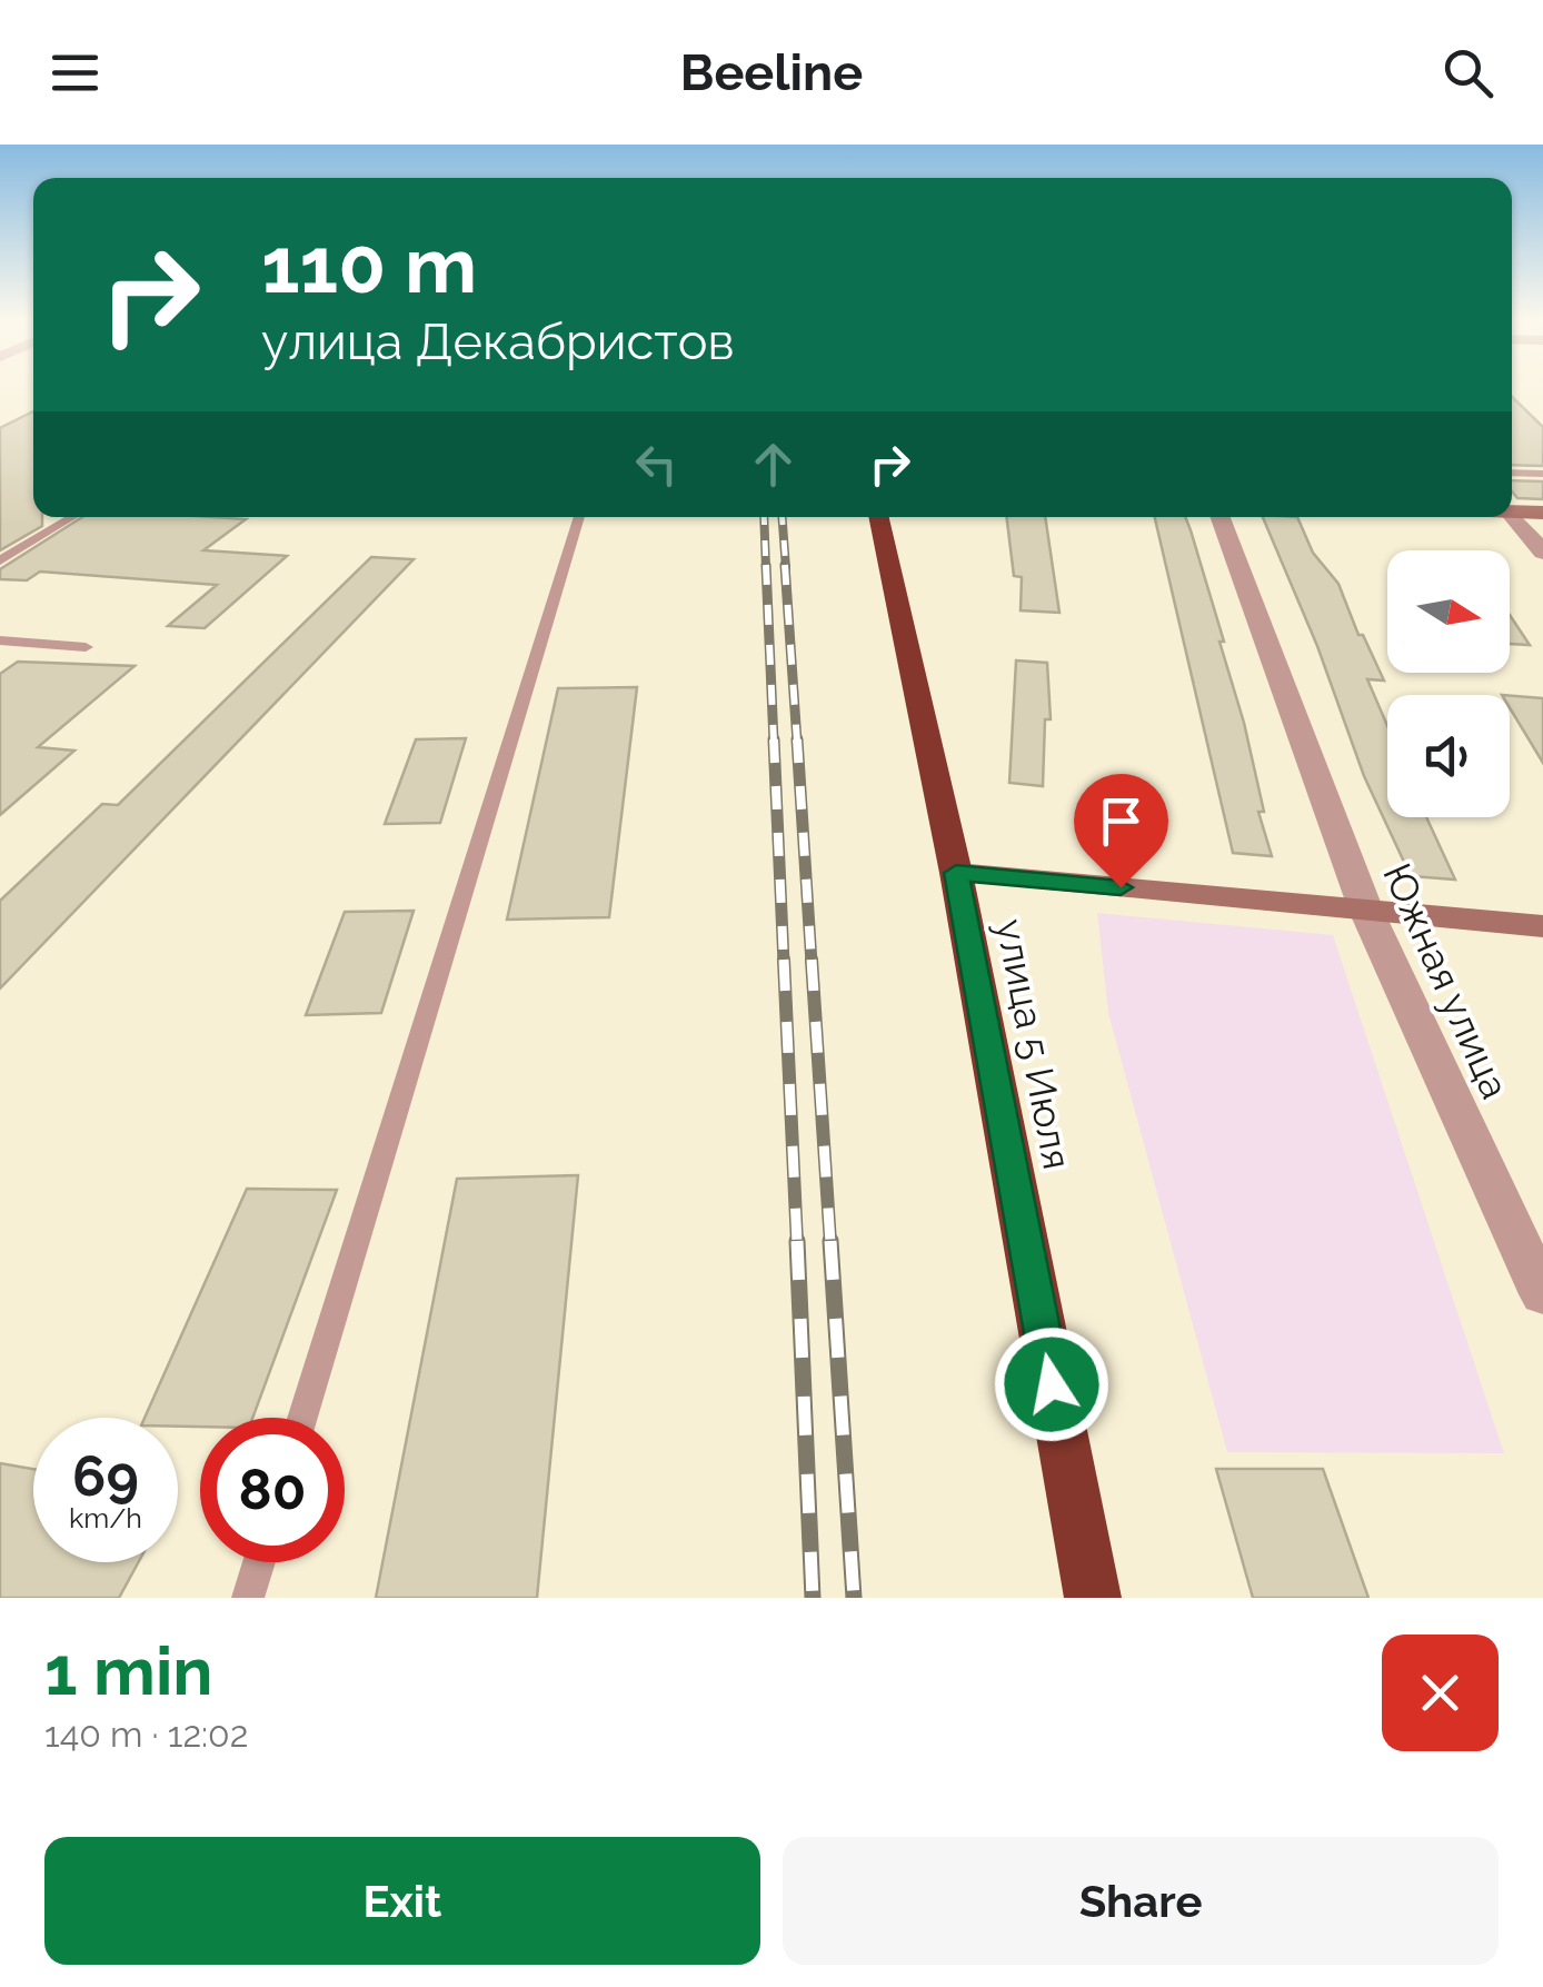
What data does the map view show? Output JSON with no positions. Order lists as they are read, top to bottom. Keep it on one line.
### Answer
{"streets":{"highway":["улица 5 Июля"],"street":["Южная улица"]},"north":"right","page":{"header":"Beeline","turn":["110 m","улица Декабристов"],"speed":"69 km/h","limit":"80","heading":["1 min","140 m · 12:02"],"buttons":["Exit","Share"]}}
